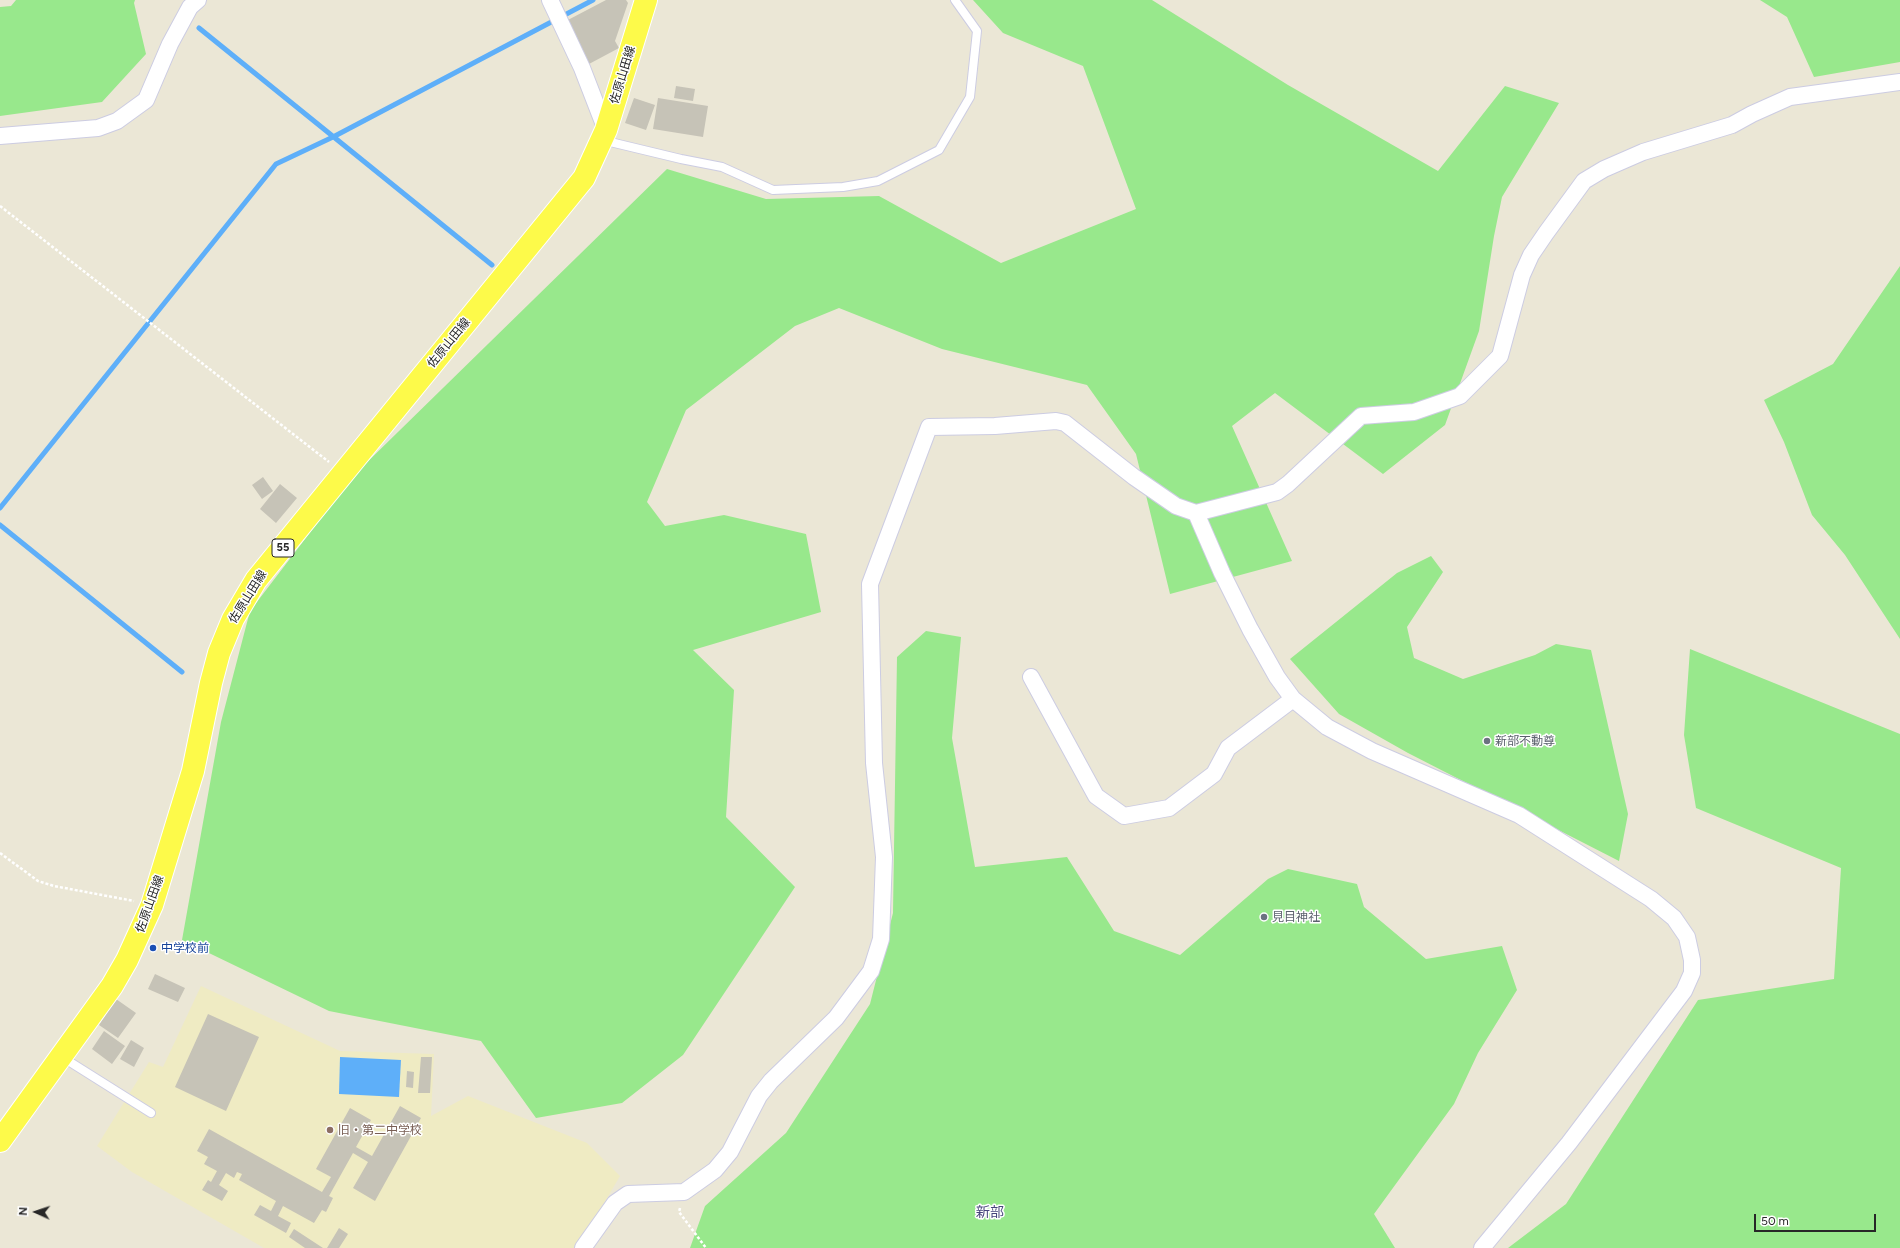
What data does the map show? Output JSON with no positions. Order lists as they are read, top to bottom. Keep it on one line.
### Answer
{"streets":{"main road":["佐原山田線","55"]},"districts":["新部"],"places":["新部不動尊","見目神社","中学校前","旧・第二中学校"],"scale_bar":"50 m","north":"left"}
